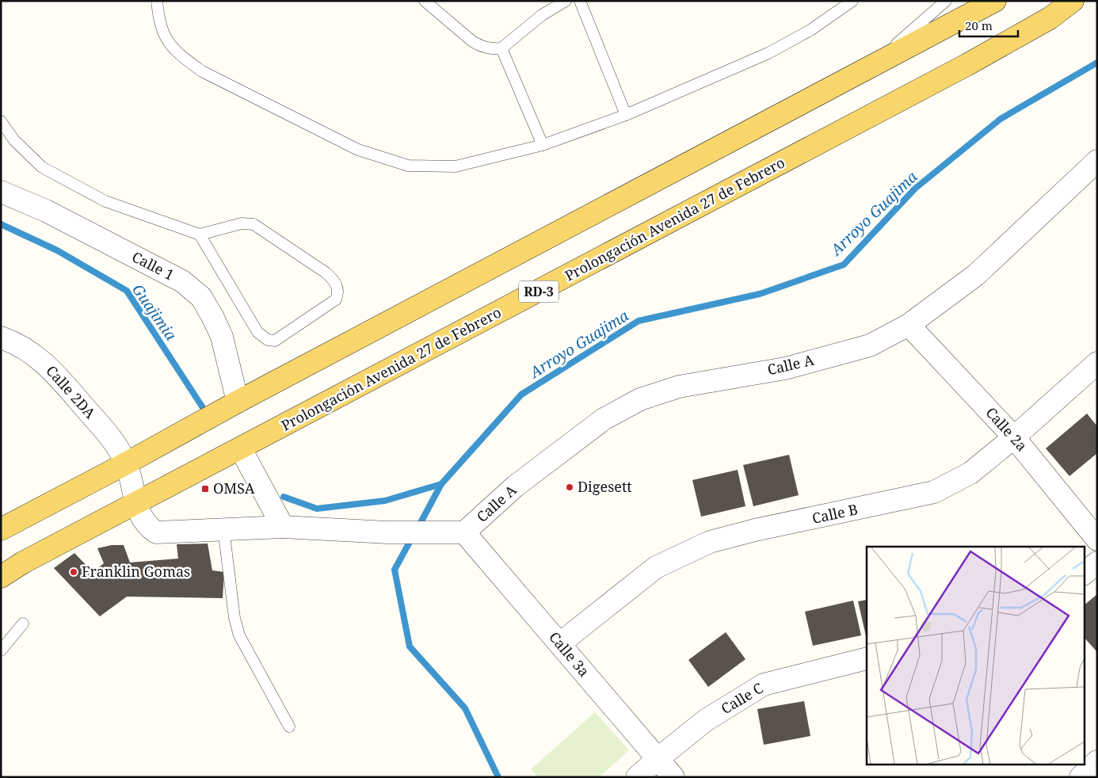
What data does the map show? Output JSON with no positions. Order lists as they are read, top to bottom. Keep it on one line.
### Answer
{"streets":{"main road":["Prolongación Avenida 27 de Febrero","RD-3"],"street":["Calle 1","Calle A","Calle 2DA","Calle 2a","Calle B","Calle 3a","Calle C"]},"crossings":[["Prolongación Avenida 27 de Febrero","Calle 2DA"],["Calle A","Calle 2DA"],["Calle A","Calle 2a"],["Calle A","Calle 3a"],["Calle 2DA","Calle 3a"],["Calle 2a","Calle B"],["Calle B","Calle 3a"],["Calle 3a","Calle C"]],"water":["Arroyo Guajima","Guajimia"],"places":{"other":["Digesett","Franklin Gomas"],"transit":["OMSA"]},"scale_bar":"20 m"}
